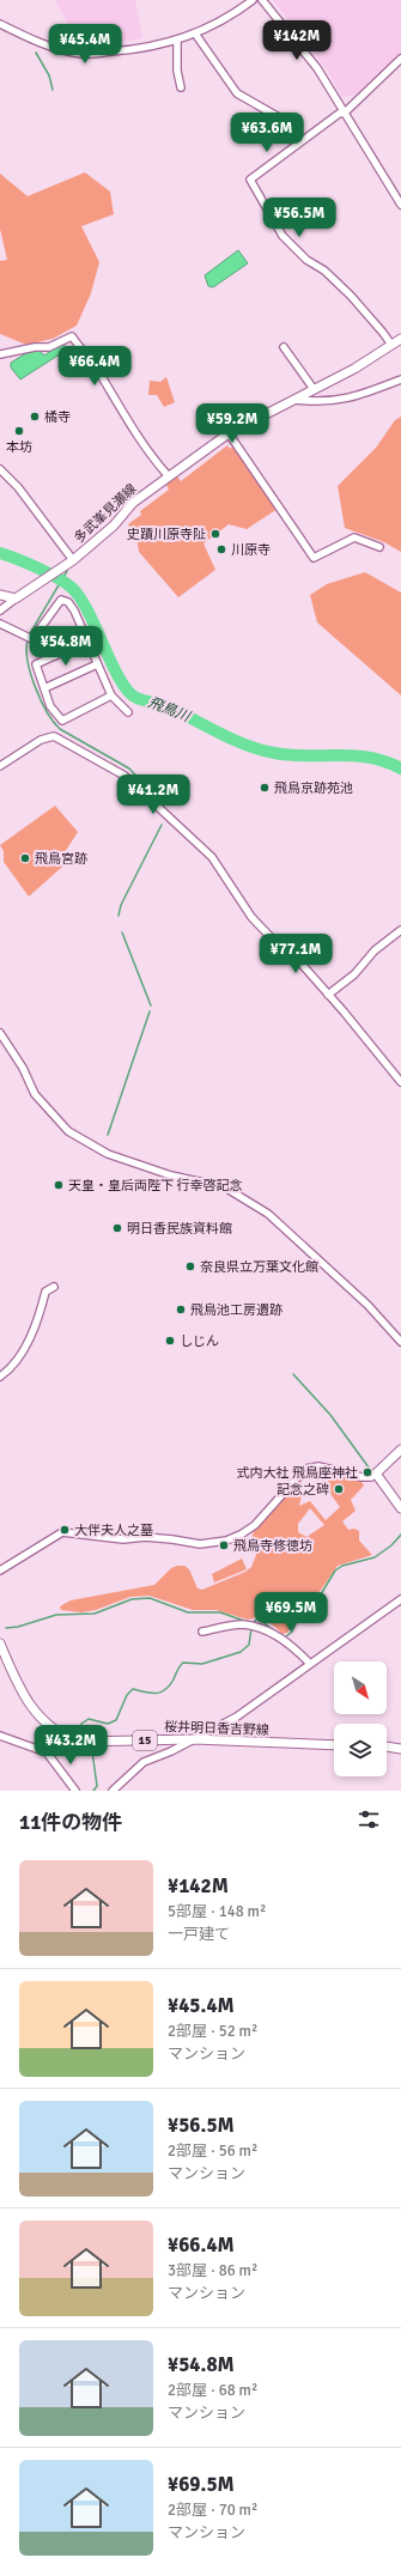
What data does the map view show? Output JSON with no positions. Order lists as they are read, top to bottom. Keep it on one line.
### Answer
{"streets":{"main road":["多武峯見瀬線","桜井明日香吉野線","15"]},"water":["飛鳥川"],"places":["橘寺","本坊","史蹟川原寺阯","川原寺","飛鳥京跡苑池","飛鳥宮跡","天皇・皇后両陛下 行幸啓記念","明日香民族資料館","奈良県立万葉文化館","飛鳥池工房遺跡","しじん","式内大社 飛鳥座神社","記念之碑","大伴夫人之墓","飛鳥寺修徳坊"],"north":"bottom right","page":{"price":["¥142M","¥45.4M","¥63.6M","¥56.5M","¥66.4M","¥59.2M","¥54.8M","¥41.2M","¥77.1M","¥69.5M","¥43.2M"],"heading":"11件の物件","list":[{"name":"¥142M","note":"5部屋 · 148 m² · 一戸建て"},{"name":"¥45.4M","note":"2部屋 · 52 m² · マンション"},{"name":"¥56.5M","note":"2部屋 · 56 m² · マンション"},{"name":"¥66.4M","note":"3部屋 · 86 m² · マンション"},{"name":"¥54.8M","note":"2部屋 · 68 m² · マンション"},{"name":"¥69.5M","note":"2部屋 · 70 m² · マンション"}]}}
